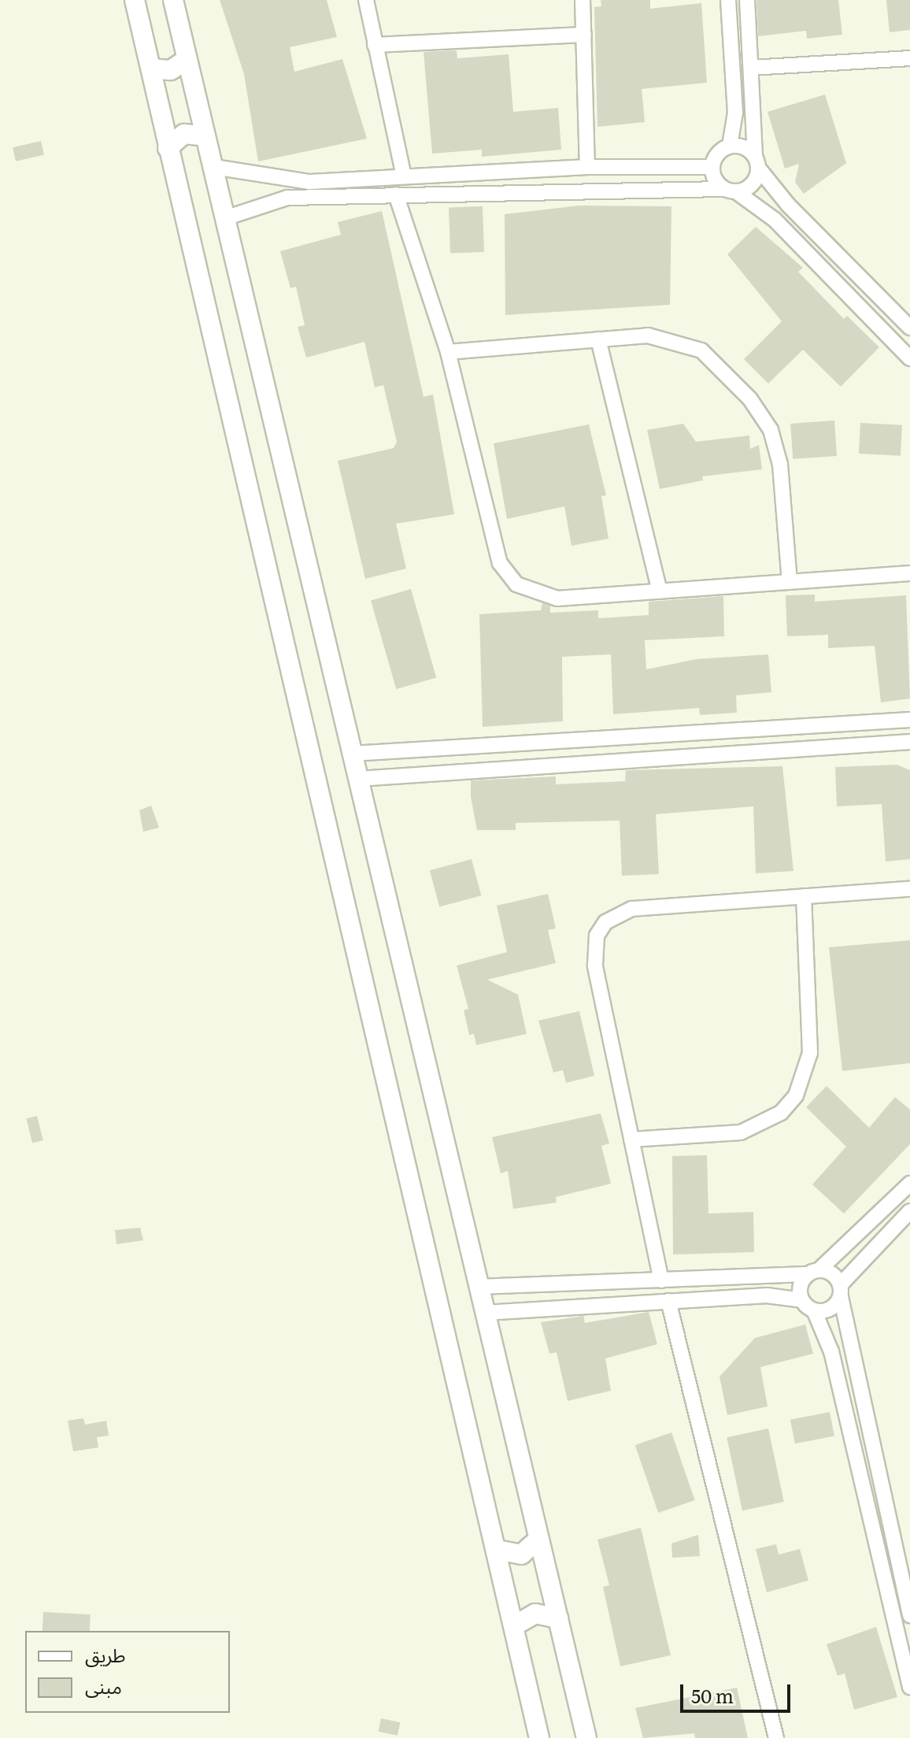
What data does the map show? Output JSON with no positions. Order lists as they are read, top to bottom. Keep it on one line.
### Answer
{"legend":["طريق","مبنى"],"scale_bar":"50 m"}
